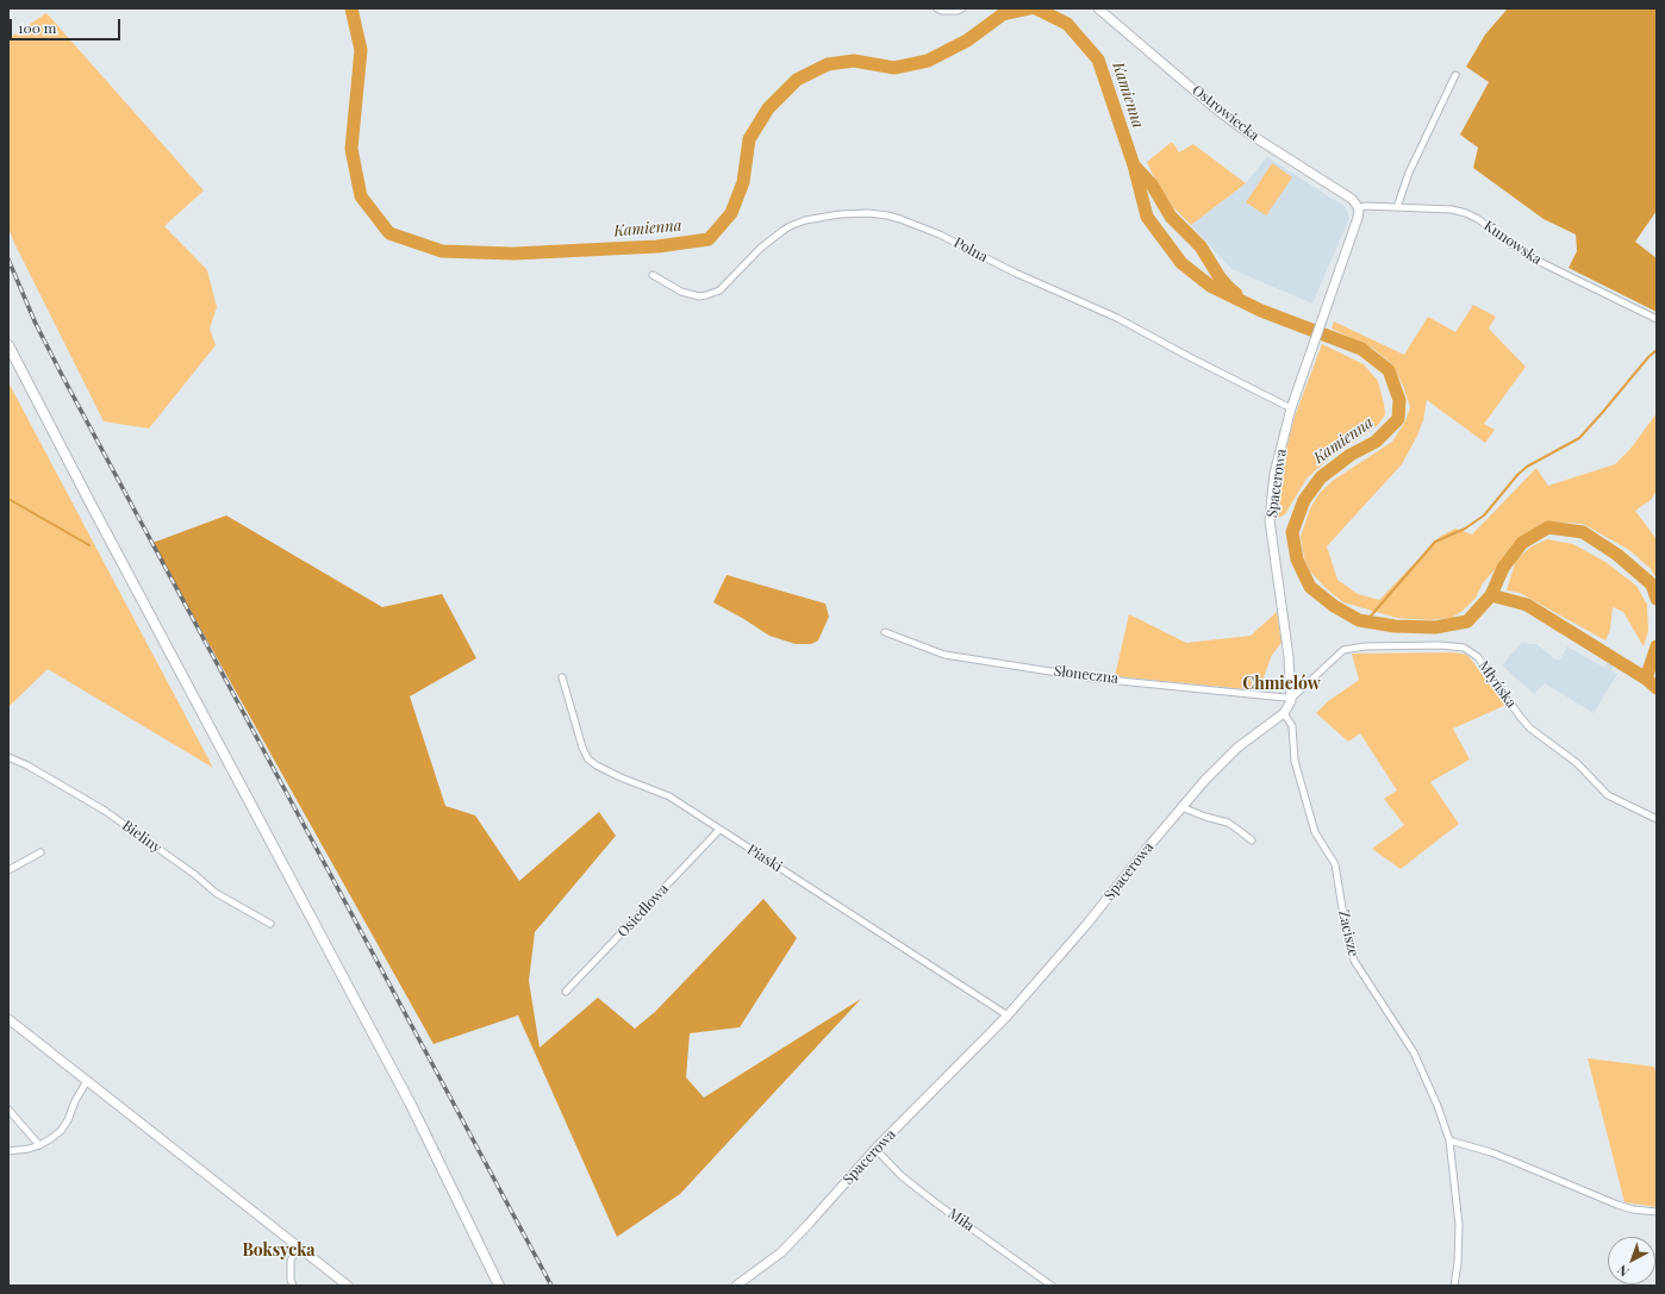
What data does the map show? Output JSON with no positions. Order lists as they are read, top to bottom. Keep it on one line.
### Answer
{"streets":{"street":["Ostrowiecka","Kunowska","Polna","Spacerowa","Słoneczna","Młyńska","Bieliny","Piaski","Osiedlowa","Zacisze","Miła"]},"crossings":[["Ostrowiecka","Kunowska"],["Ostrowiecka","Spacerowa"],["Kunowska","Spacerowa"],["Polna","Spacerowa"],["Spacerowa","Słoneczna"],["Spacerowa","Młyńska"],["Spacerowa","Piaski"],["Spacerowa","Zacisze"],["Spacerowa","Miła"],["Słoneczna","Młyńska"],["Piaski","Osiedlowa"]],"districts":["Chmielów","Boksycka"],"water":["Kamienna"],"scale_bar":"100 m","north":"bottom left"}
